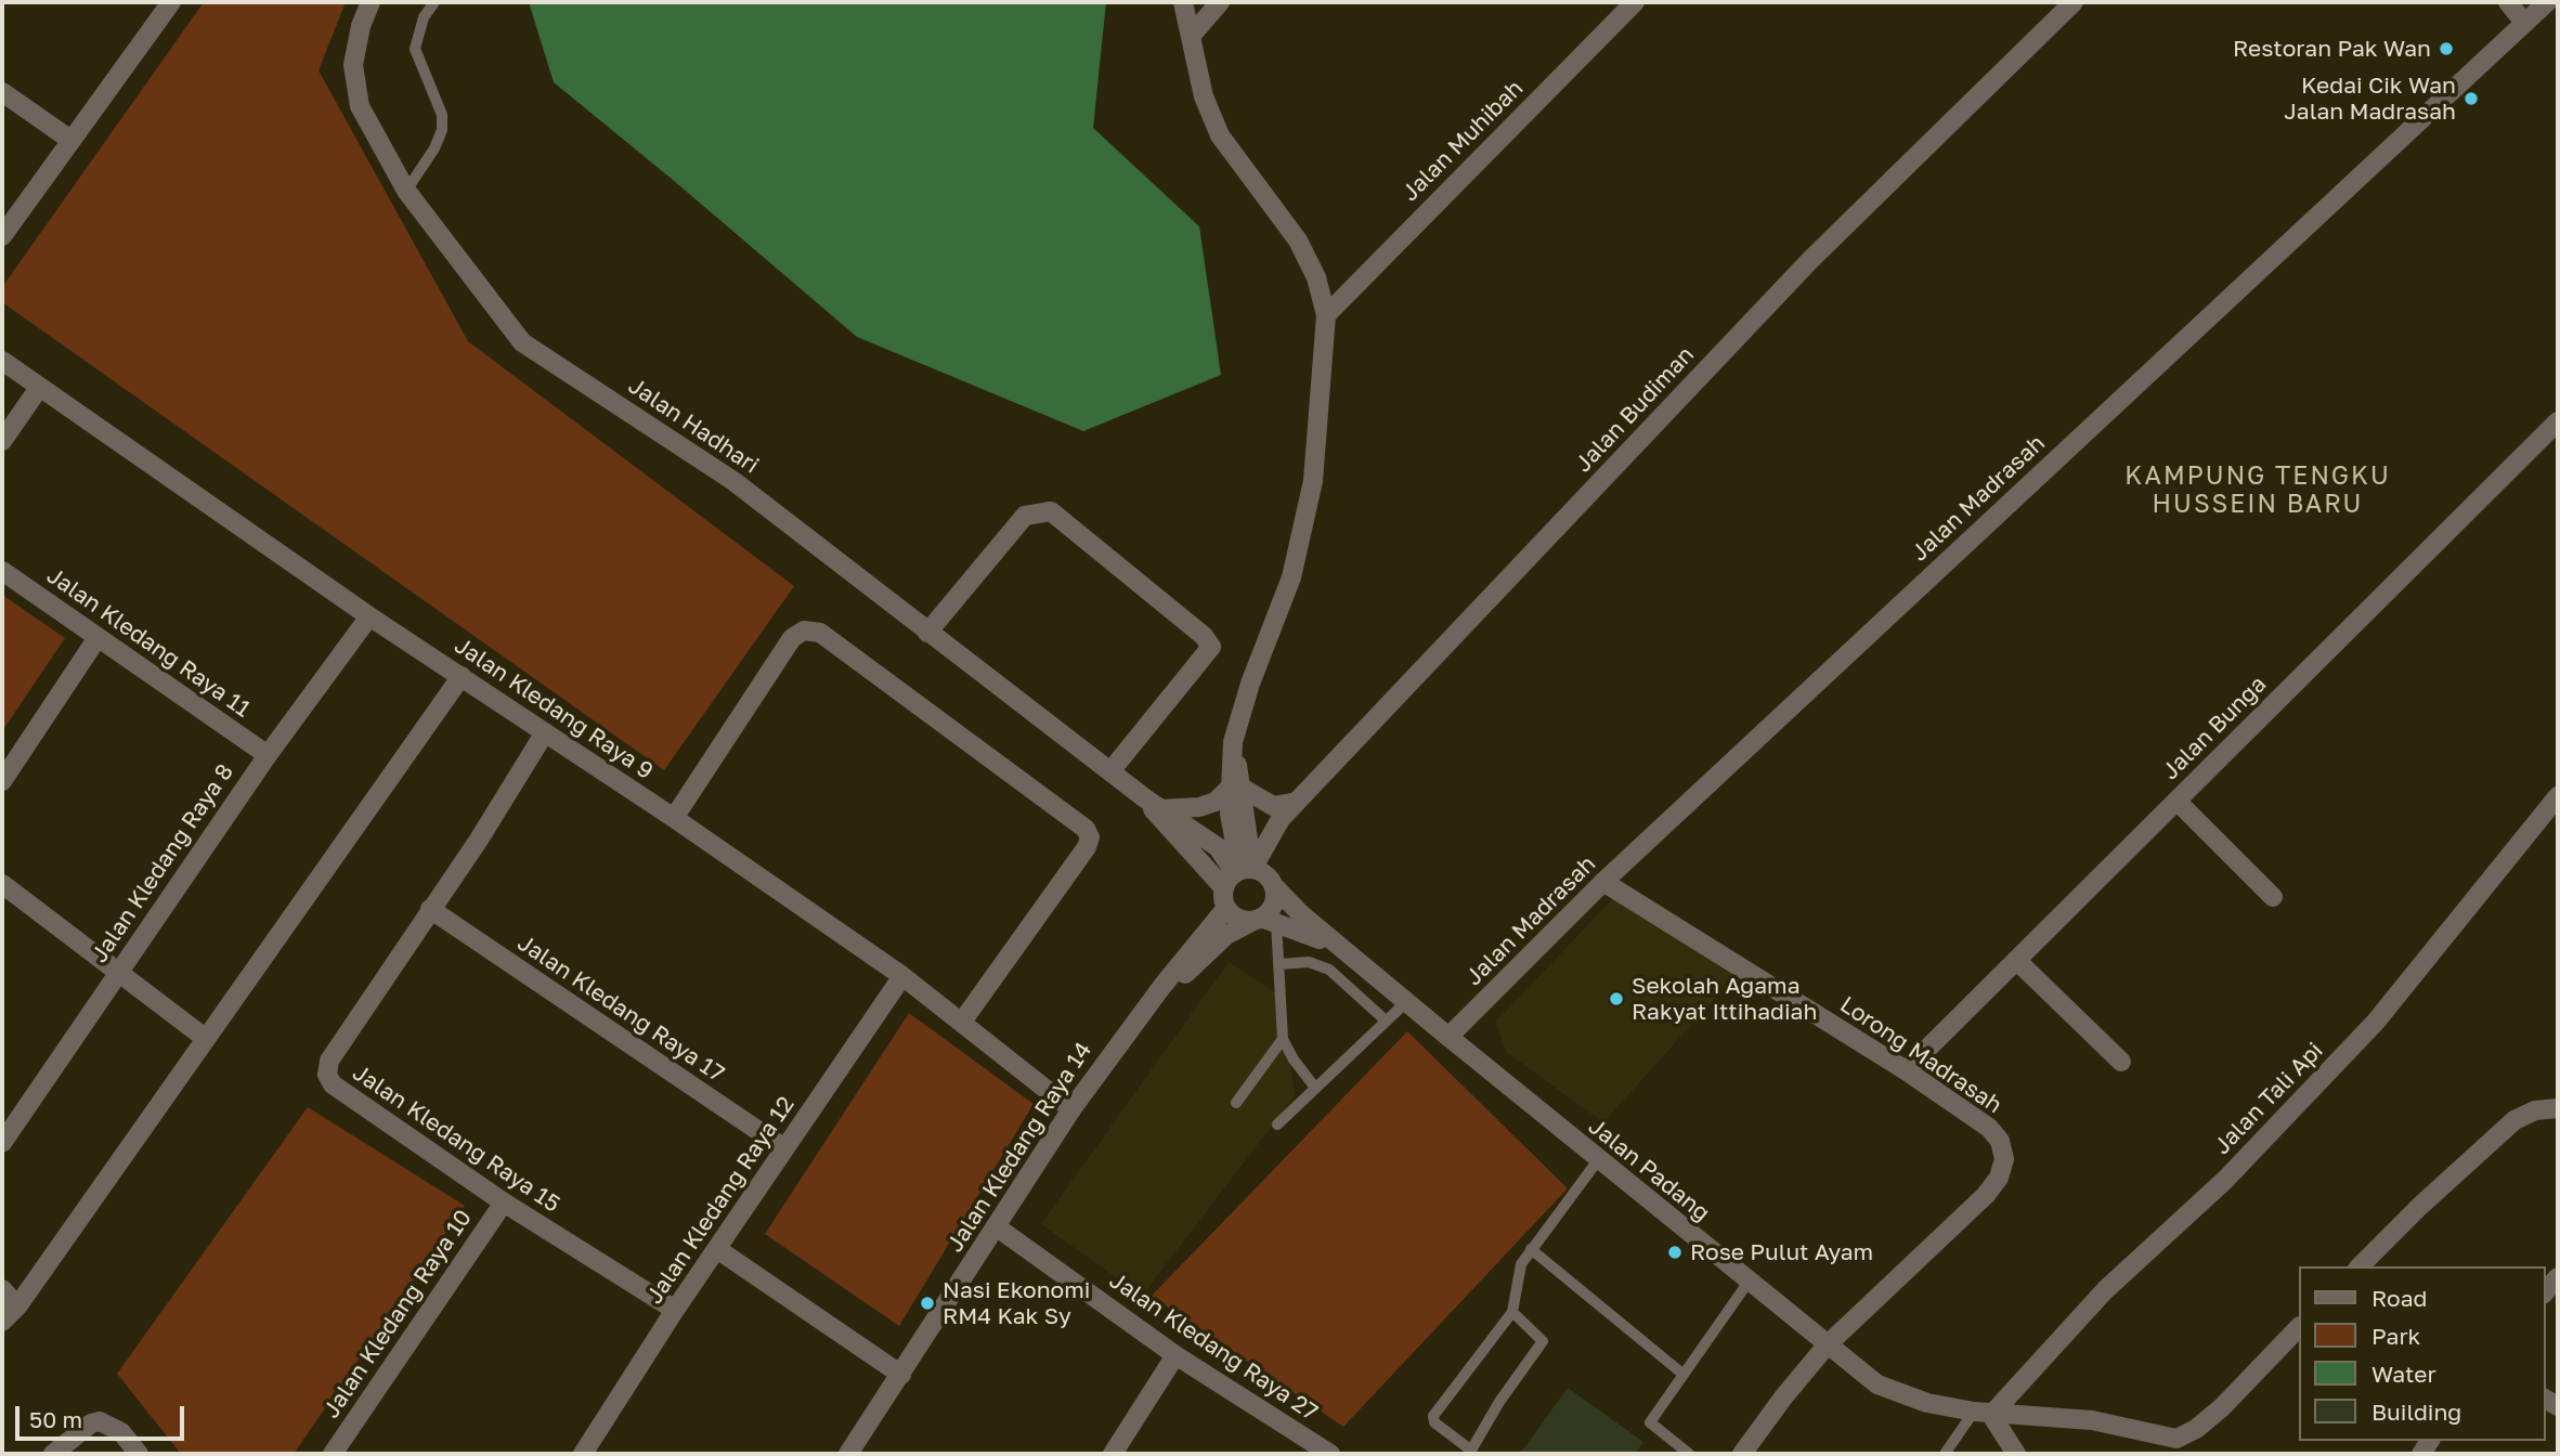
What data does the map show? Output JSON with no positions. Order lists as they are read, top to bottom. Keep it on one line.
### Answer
{"streets":{"street":["Jalan Muhibah","Jalan Budiman","Jalan Hadhari","Jalan Madrasah","Jalan Kledang Raya 11","Jalan Kledang Raya 9","Jalan Bunga","Jalan Kledang Raya 8","Jalan Kledang Raya 17","Lorong Madrasah","Jalan Tali Api","Jalan Kledang Raya 15","Jalan Kledang Raya 14","Jalan Padang","Jalan Kledang Raya 12","Jalan Kledang Raya 10","Jalan Kledang Raya 27"]},"crossings":[["Jalan Budiman","Jalan Hadhari"],["Jalan Budiman","Jalan Kledang Raya 14"],["Jalan Budiman","Jalan Padang"],["Jalan Hadhari","Jalan Kledang Raya 14"],["Jalan Hadhari","Jalan Padang"],["Jalan Madrasah","Lorong Madrasah"],["Jalan Madrasah","Jalan Padang"],["Jalan Kledang Raya 11","Jalan Kledang Raya 8"],["Jalan Kledang Raya 9","Jalan Kledang Raya 8"],["Jalan Kledang Raya 9","Jalan Kledang Raya 15"],["Jalan Kledang Raya 9","Jalan Kledang Raya 14"],["Jalan Kledang Raya 9","Jalan Kledang Raya 12"],["Jalan Bunga","Lorong Madrasah"],["Jalan Kledang Raya 17","Jalan Kledang Raya 15"],["Jalan Kledang Raya 17","Jalan Kledang Raya 12"],["Lorong Madrasah","Jalan Padang"],["Jalan Tali Api","Jalan Padang"],["Jalan Kledang Raya 15","Jalan Kledang Raya 12"],["Jalan Kledang Raya 15","Jalan Kledang Raya 10"],["Jalan Kledang Raya 14","Jalan Padang"],["Jalan Kledang Raya 14","Jalan Kledang Raya 27"]],"districts":["KAMPUNG TENGKU HUSSEIN BARU"],"places":["Restoran Pak Wan","Kedai Cik Wan Jalan Madrasah","Sekolah Agama Rakyat Ittihadiah","Rose Pulut Ayam","Nasi Ekonomi RM4 Kak Sy"],"legend":["Road","Park","Water","Building"],"scale_bar":"50 m"}
